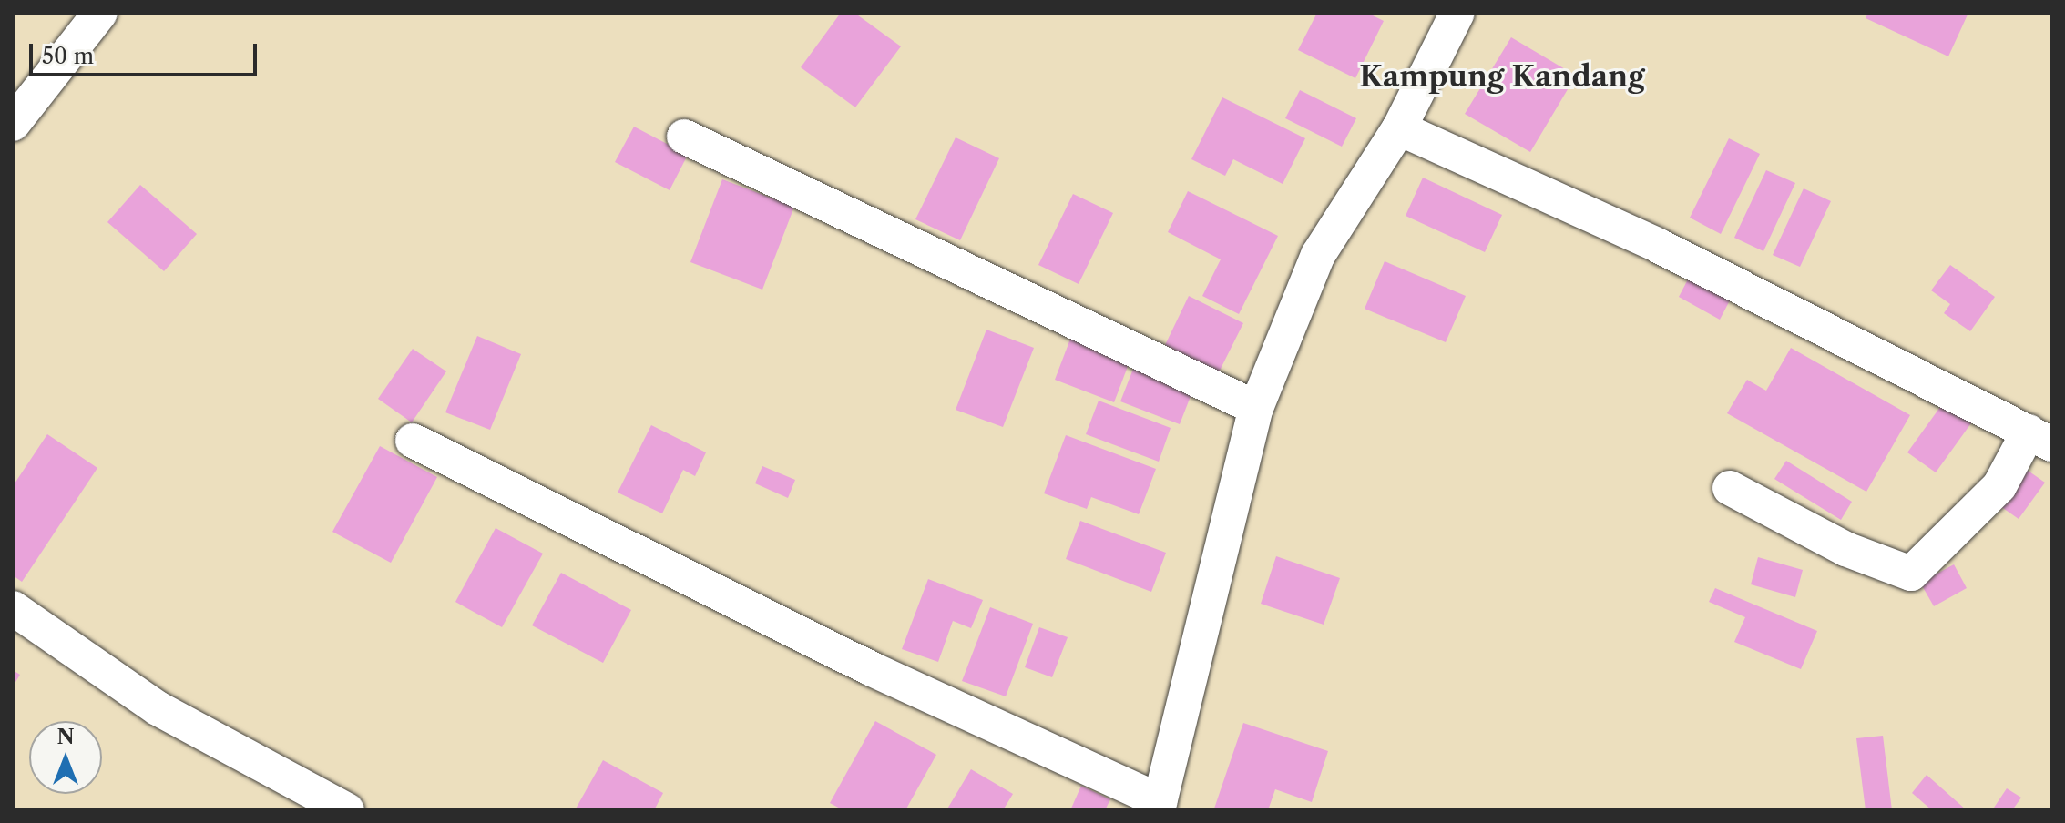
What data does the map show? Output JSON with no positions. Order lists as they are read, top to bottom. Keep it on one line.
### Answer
{"districts":["Kampung Kandang"],"scale_bar":"50 m","north":"top"}
